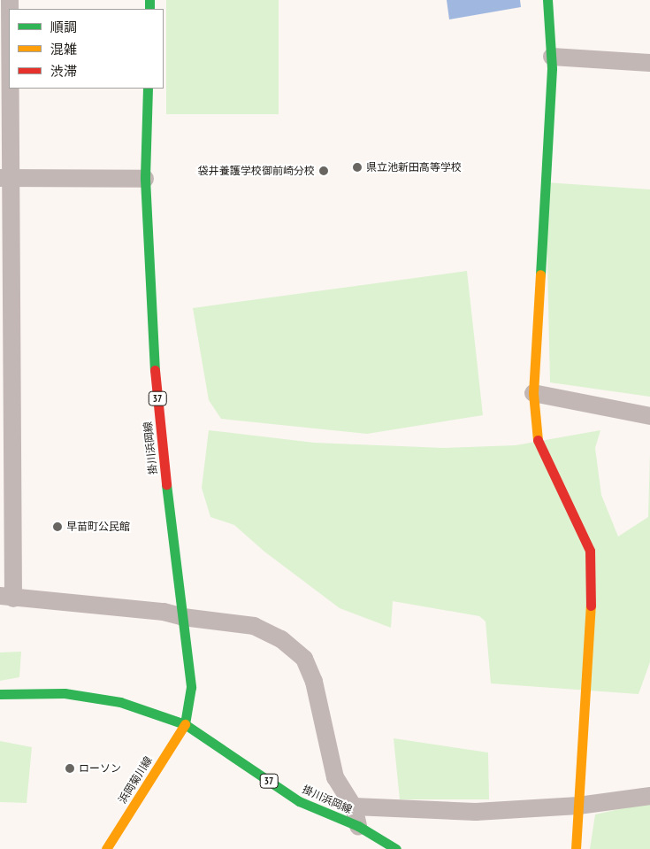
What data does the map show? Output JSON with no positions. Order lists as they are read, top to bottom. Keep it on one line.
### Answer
{"streets":{"main road":["37","掛川浜岡線","浜岡菊川線"]},"crossings":[["掛川浜岡線","浜岡菊川線"]],"places":["県立池新田高等学校","袋井養護学校御前崎分校","早苗町公民館","ローソン"],"legend":["順調","混雑","渋滞"]}
